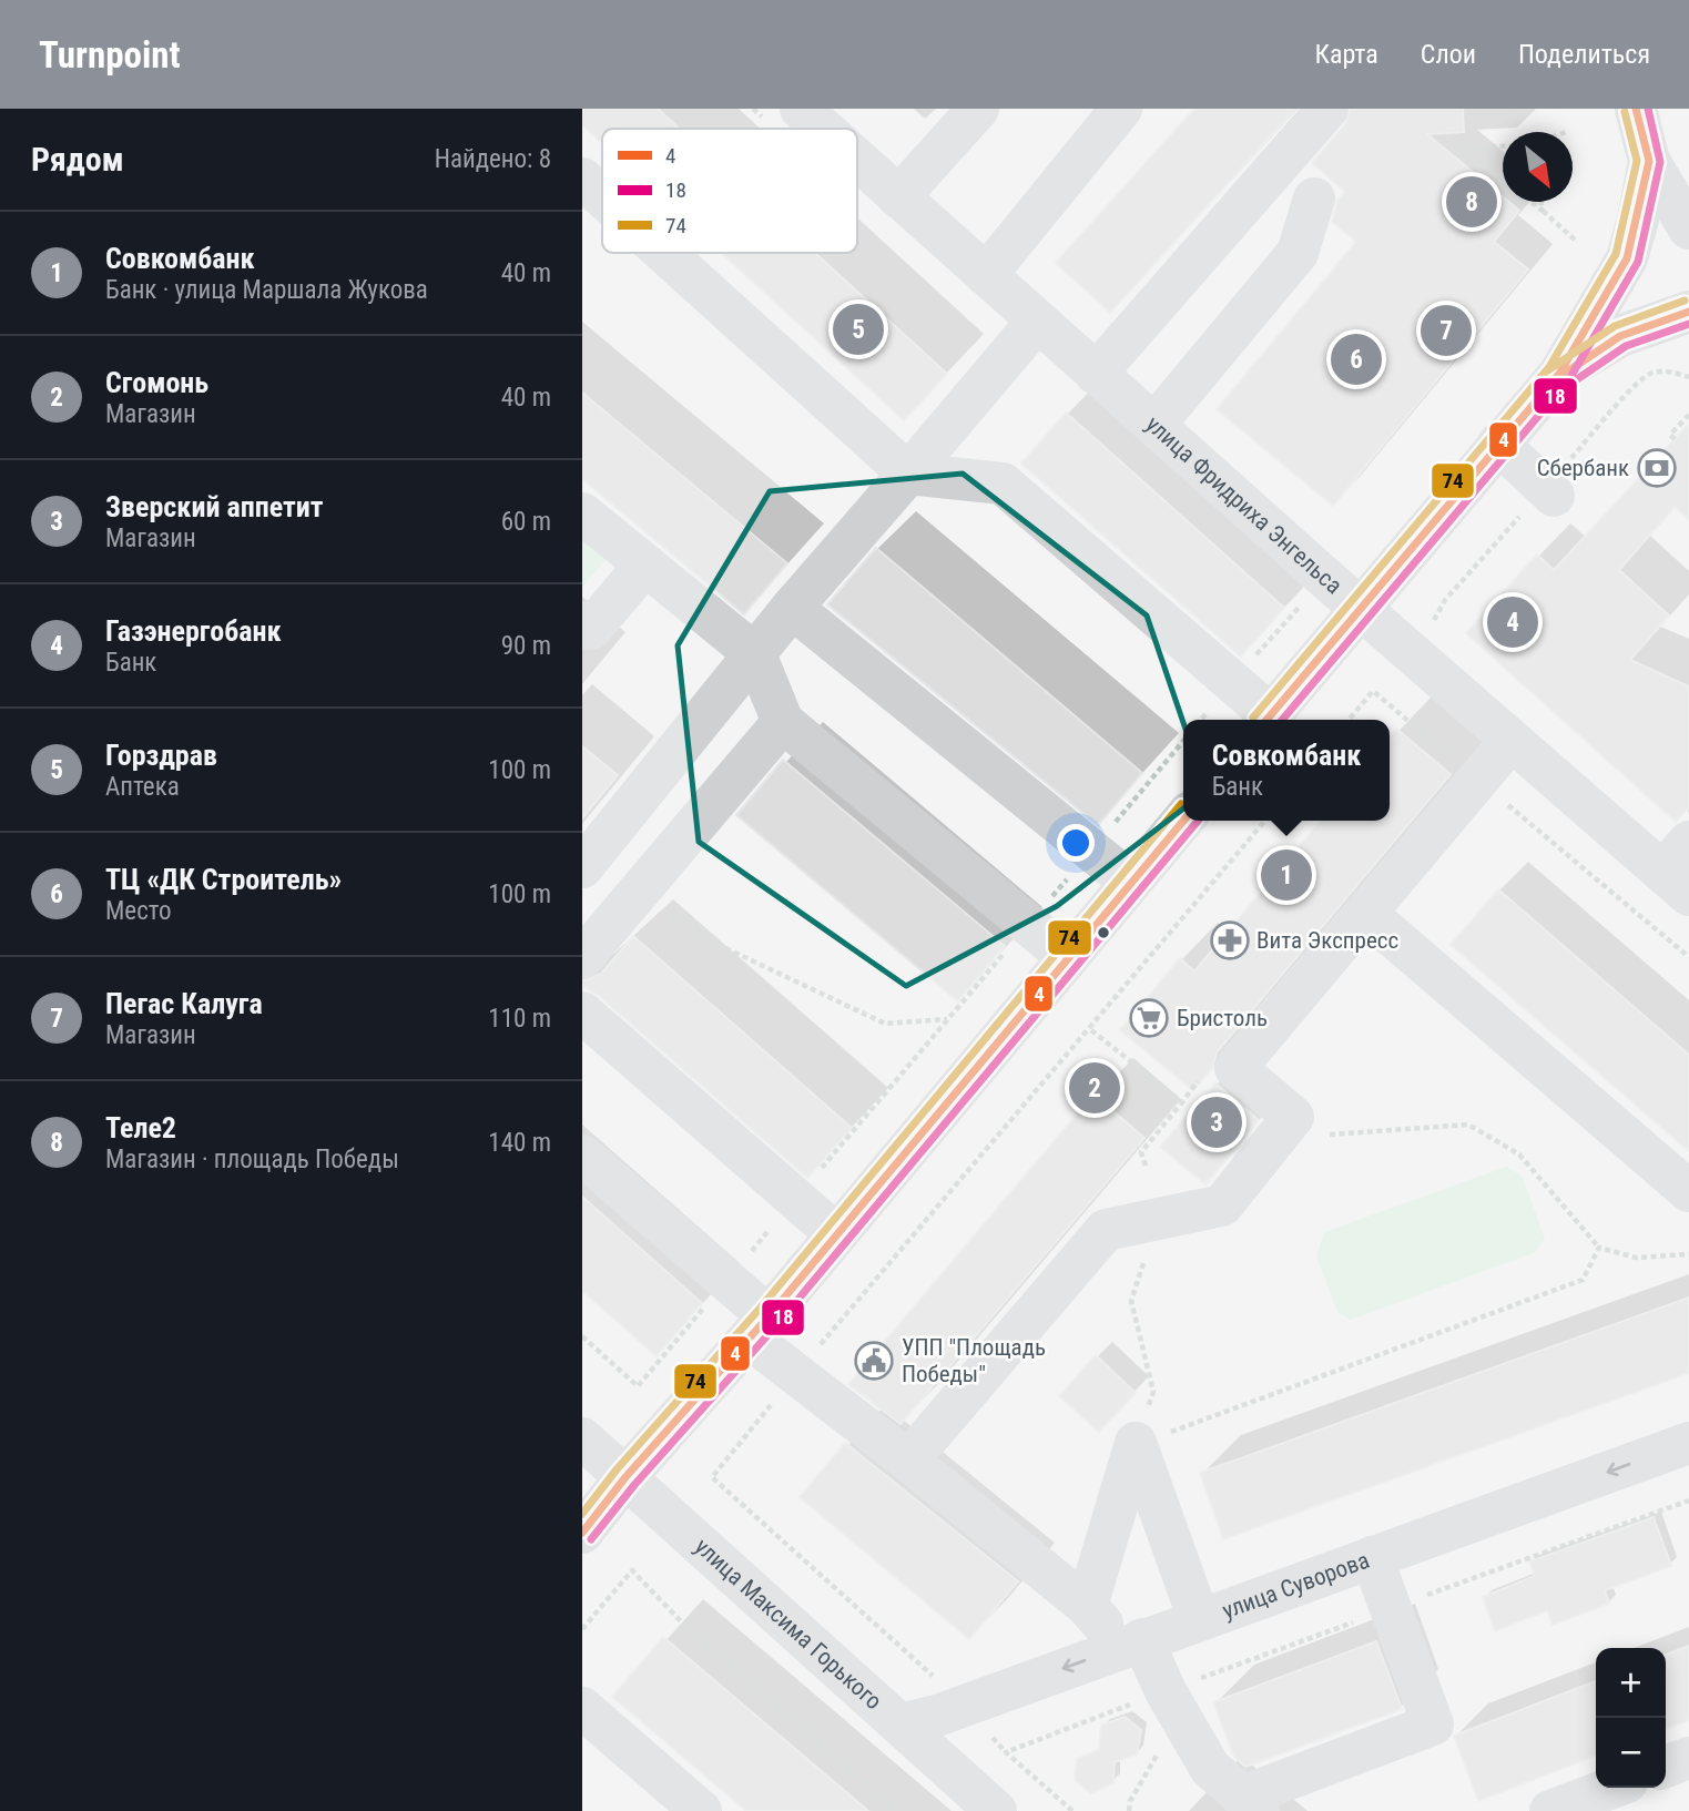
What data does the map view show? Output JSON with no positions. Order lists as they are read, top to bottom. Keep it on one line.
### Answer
{"streets":{"street":["улица Фридриха Энгельса","улица Суворова","улица Максима Горького"]},"crossings":[["улица Суворова","улица Максима Горького"]],"one_way":["улица Суворова"],"places":{"bank":["Сбербанк"],"pharmacy":["Вита Экспресс"],"supermarket":["Бристоль"],"public building":["УПП \"Площадь Победы\""]},"lines":["transit line 4","transit line 18","transit line 74"],"legend":["4","18","74"],"north":"bottom right","page":{"header":"Turnpoint","nav":["Карта","Слои","Поделиться"],"heading":["Рядом","Найдено: 8"],"pins":["8","5","7","6","4","1","2","3"],"list":[{"mark":"1","name":"Совкомбанк","note":"Банк · улица Маршала Жукова","value":"40 m"},{"mark":"2","name":"Сгомонь","note":"Магазин","value":"40 m"},{"mark":"3","name":"Зверский аппетит","note":"Магазин","value":"60 m"},{"mark":"4","name":"Газэнергобанк","note":"Банк","value":"90 m"},{"mark":"5","name":"Горздрав","note":"Аптека","value":"100 m"},{"mark":"6","name":"ТЦ «ДК Строитель»","note":"Место","value":"100 m"},{"mark":"7","name":"Пегас Калуга","note":"Магазин","value":"110 m"},{"mark":"8","name":"Теле2","note":"Магазин · площадь Победы","value":"140 m"}],"popup":["Совкомбанк","Банк"],"map_buttons":["+","−"]}}
